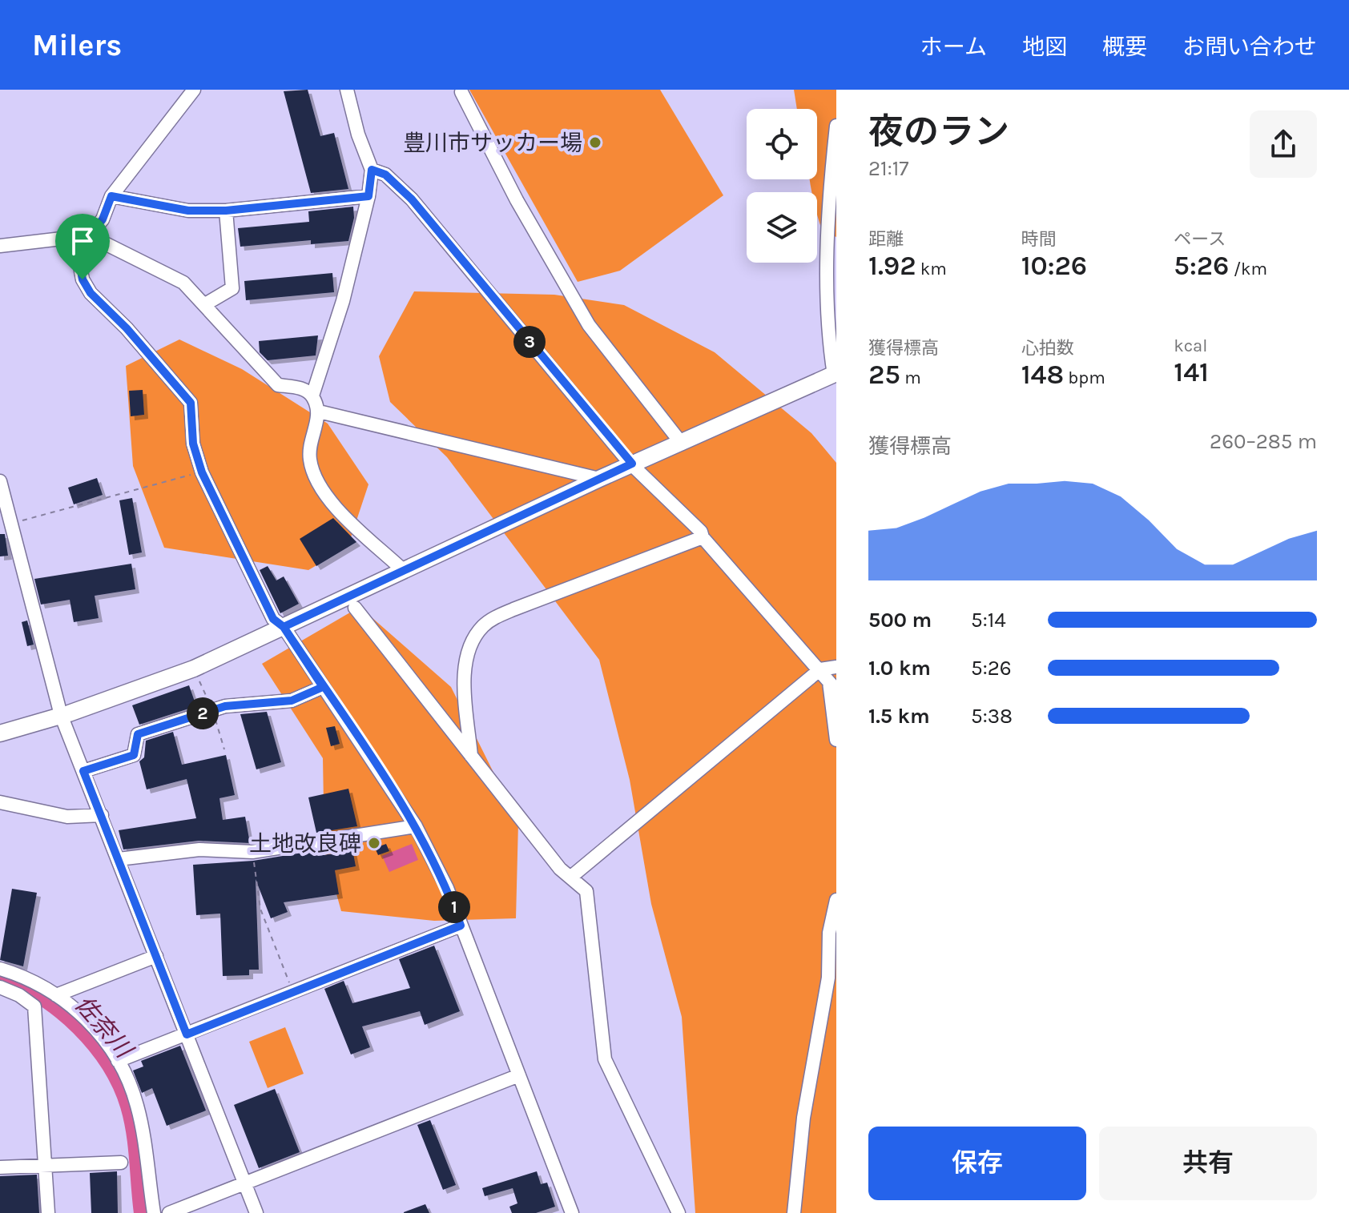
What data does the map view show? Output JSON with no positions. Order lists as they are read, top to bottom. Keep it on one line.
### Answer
{"water":["佐奈川"],"places":["豊川市サッカー場","土地改良碑"],"page":{"header":"Milers","nav":["ホーム","地図","概要","お問い合わせ"],"heading":["夜のラン","21:17"],"stats":[["距離","1.92 km"],["時間","10:26"],["ペース","5:26 /km"],["獲得標高","25 m"],["心拍数","148 bpm"],["kcal","141"]],"pins":["3","2","1"],"chart":["獲得標高","260–285 m"],"list":[{"name":"500 m","note":"5:14"},{"name":"1.0 km","note":"5:26"},{"name":"1.5 km","note":"5:38"}],"buttons":["保存","共有"]}}
